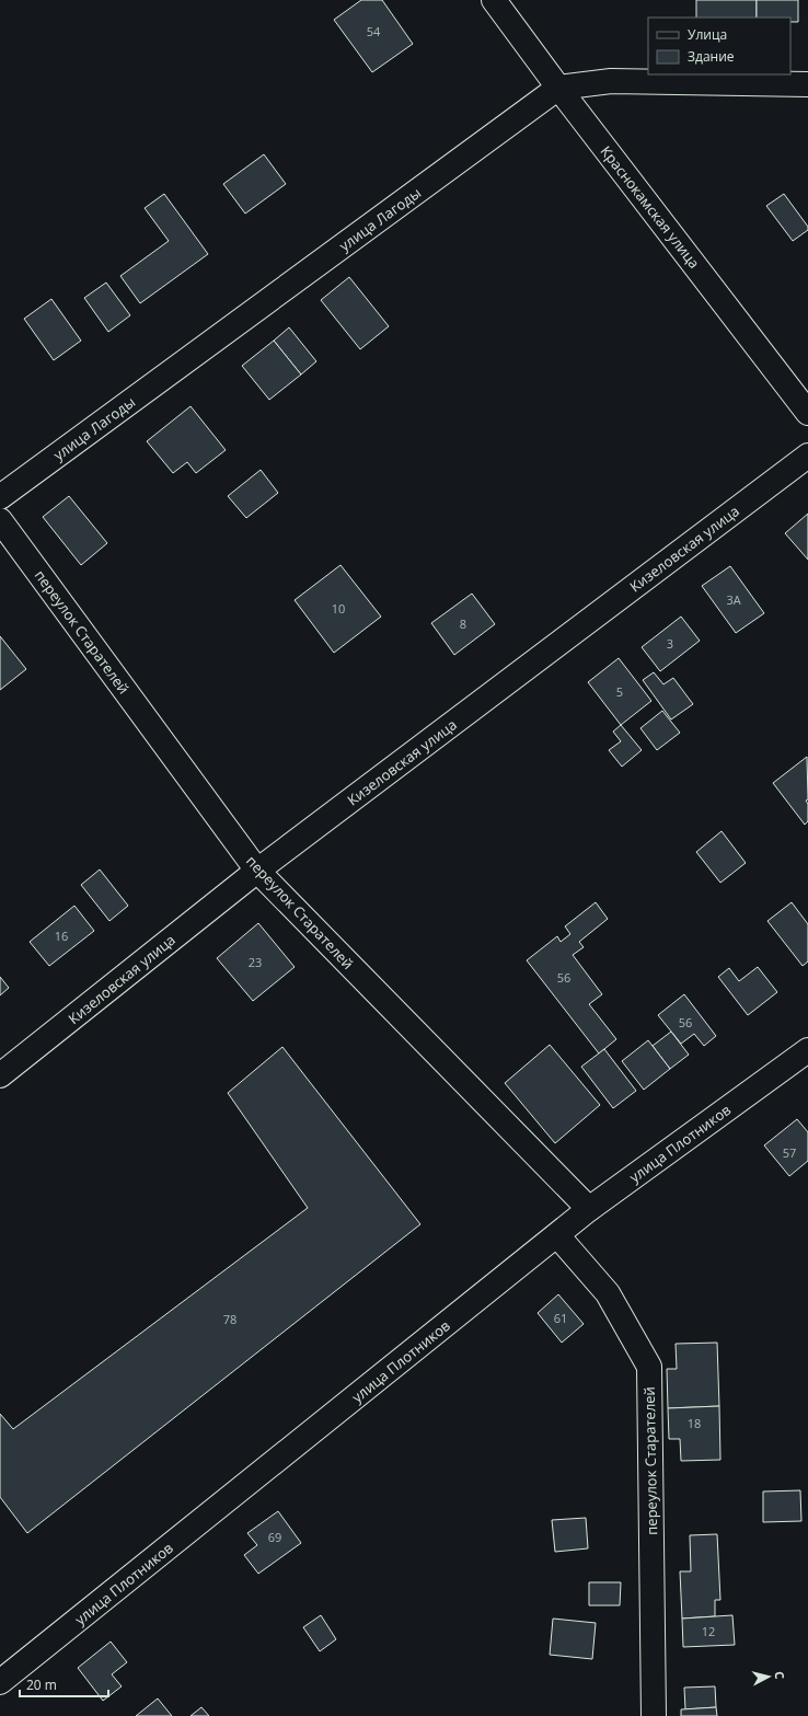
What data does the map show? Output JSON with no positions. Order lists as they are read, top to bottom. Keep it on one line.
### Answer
{"streets":{"street":["Краснокамская улица","улица Лагоды","Кизеловская улица","переулок Старателей","улица Плотников"]},"crossings":[["Краснокамская улица","улица Лагоды"],["Кизеловская улица","переулок Старателей"],["переулок Старателей","улица Плотников"]],"house_numbers":["54","3А","10","8","3","5","16","23","56","56","57","61","78","18","69","12"],"legend":["Улица","Здание"],"scale_bar":"20 m","north":"right"}
